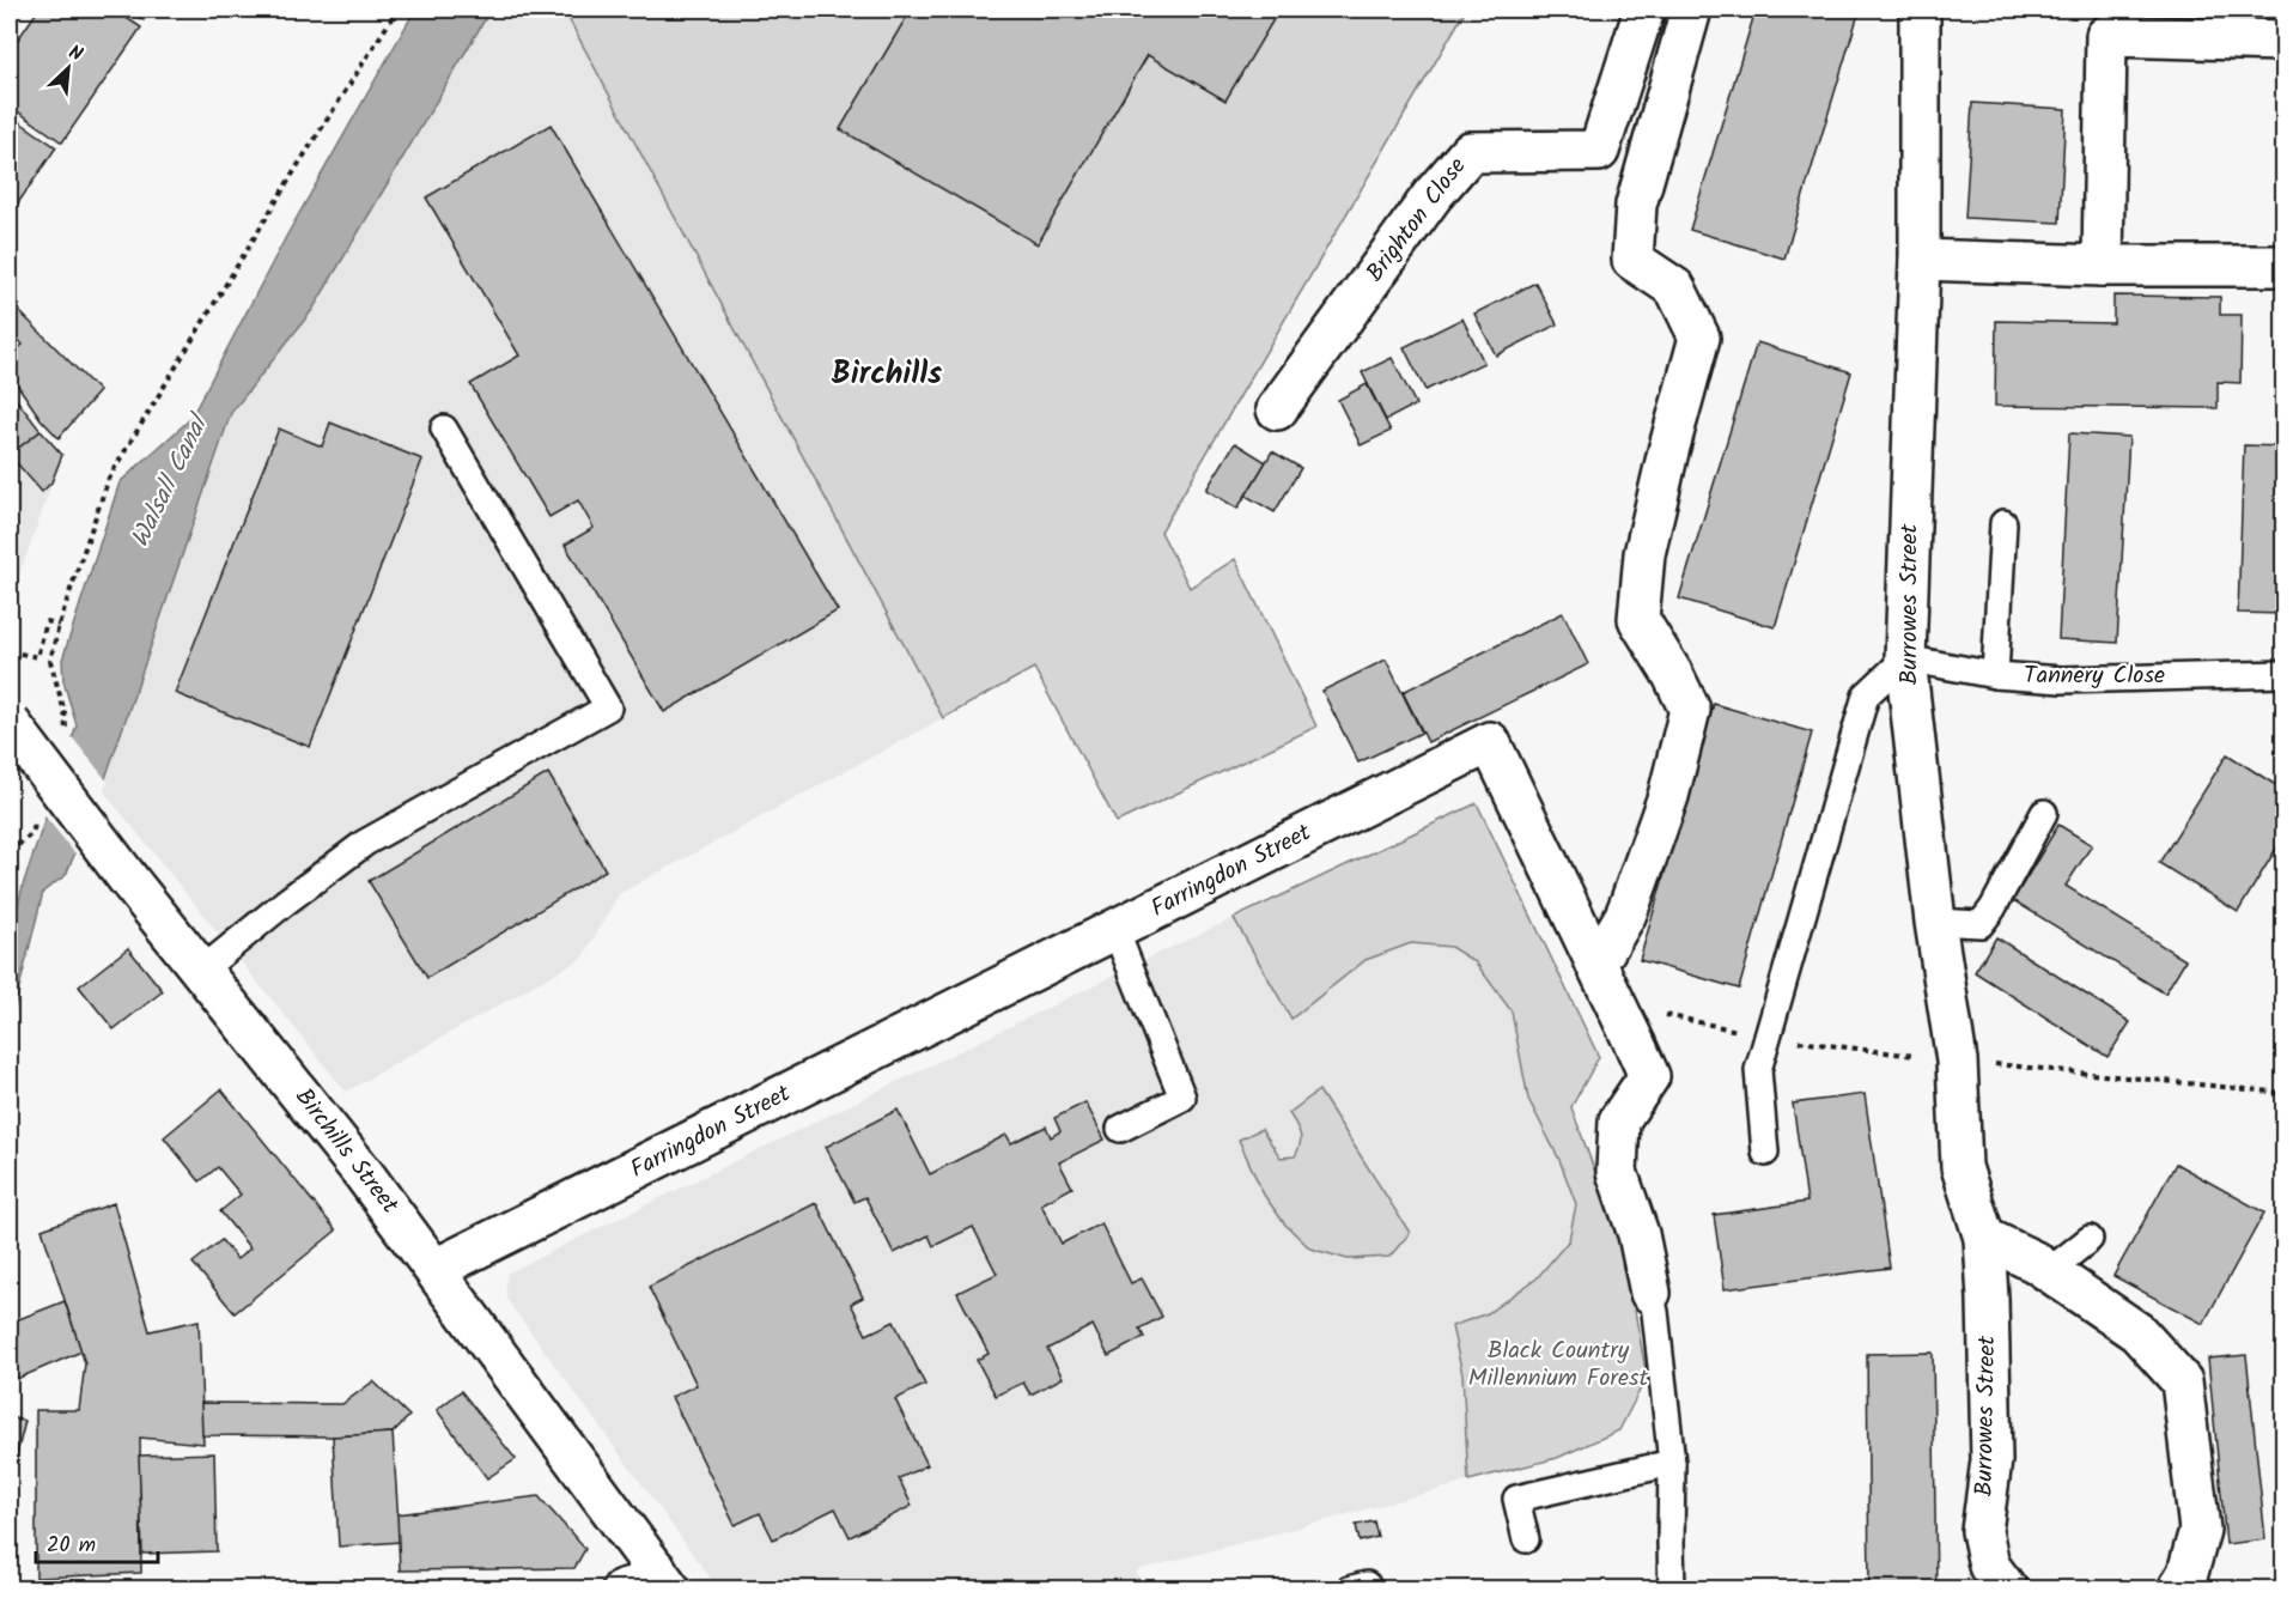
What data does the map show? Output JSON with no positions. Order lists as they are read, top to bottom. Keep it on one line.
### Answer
{"streets":{"street":["Brighton Close","Burrowes Street","Farringdon Street","Birchills Street"],"lane":["Tannery Close"]},"crossings":[["Burrowes Street","Tannery Close"],["Farringdon Street","Birchills Street"]],"districts":["Birchills"],"water":["Walsall Canal"],"parks":["Black Country Millennium Forest"],"scale_bar":"20 m","north":"top right"}
